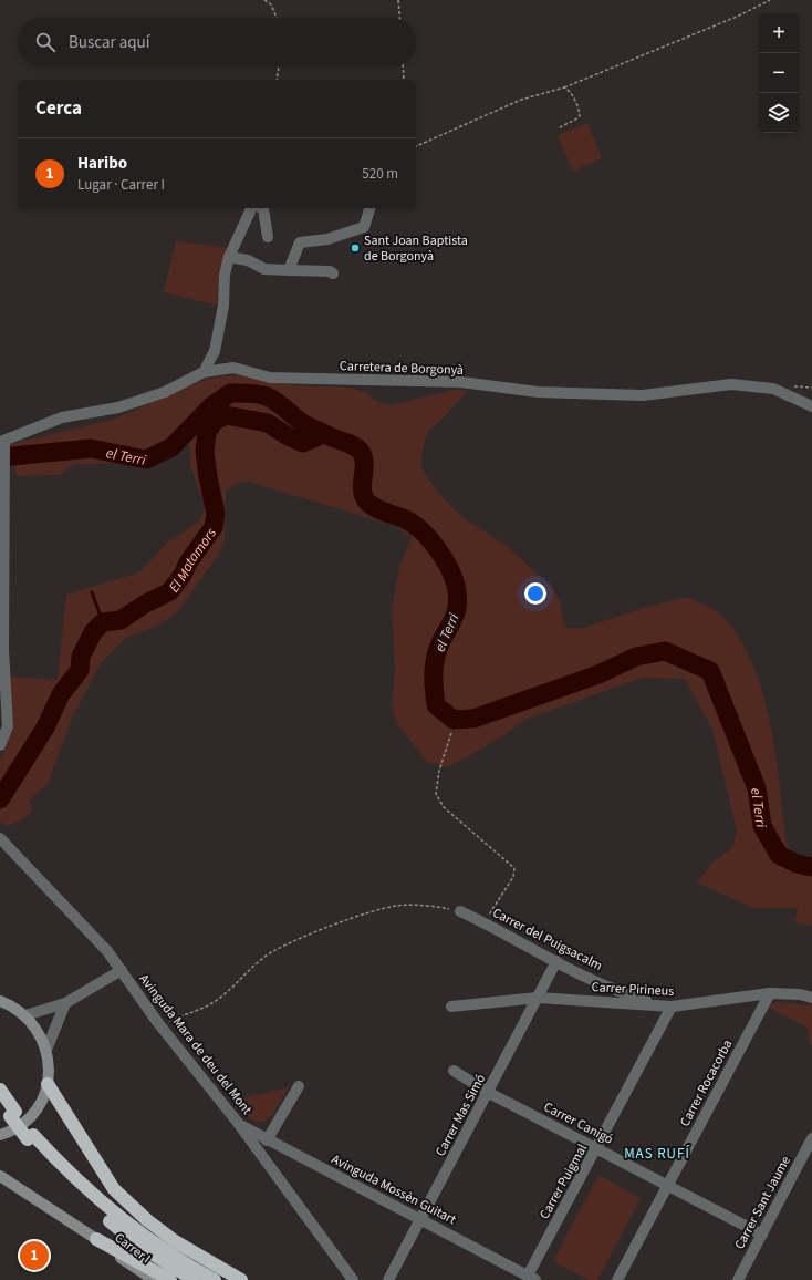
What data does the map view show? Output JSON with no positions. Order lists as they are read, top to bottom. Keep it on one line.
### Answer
{"streets":{"main road":["Carrer I"],"street":["Carretera de Borgonyà","Carrer del Puigsacalm","Carrer Pirineus","Avinguda Mara de deu del Mont","Carrer Rocacorba","Carrer Mas Simó","Carrer Canigó","Carrer Puigmal","Avinguda Mossèn Guitart","Carrer Sant Jaume"]},"crossings":[["Carrer del Puigsacalm","Carrer Pirineus"],["Carrer del Puigsacalm","Carrer Mas Simó"],["Carrer del Puigsacalm","Carrer Puigmal"],["Carrer Pirineus","Carrer Rocacorba"],["Carrer Pirineus","Carrer Mas Simó"],["Carrer Pirineus","Carrer Puigmal"],["Avinguda Mara de deu del Mont","Avinguda Mossèn Guitart"],["Carrer Rocacorba","Carrer Canigó"],["Carrer Mas Simó","Carrer Canigó"],["Carrer Mas Simó","Avinguda Mossèn Guitart"],["Carrer Canigó","Carrer Puigmal"],["Carrer Canigó","Carrer Sant Jaume"],["Carrer Puigmal","Avinguda Mossèn Guitart"]],"districts":["MAS RUFÍ"],"water":["el Terri","El Matamors"],"places":["Sant Joan Baptista de Borgonyà"],"page":{"map_buttons":["+","−"],"search":"Buscar aquí","heading":"Cerca","list":[{"mark":"1","name":"Haribo","note":"Lugar · Carrer I","value":"520 m"}],"pins":"1"}}
